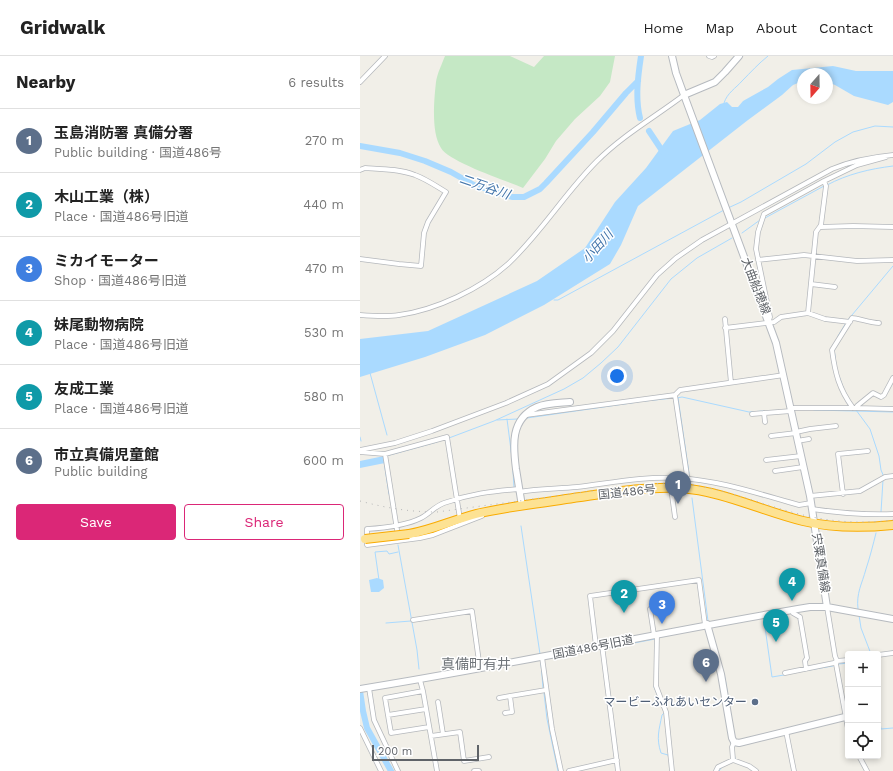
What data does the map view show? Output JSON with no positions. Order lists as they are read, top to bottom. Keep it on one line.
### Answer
{"streets":{"highway":["国道486号"],"street":["大曲船穂線","宍粟真備線","国道486号旧道"]},"crossings":[["大曲船穂線","国道486号"],["大曲船穂線","宍粟真備線"],["国道486号","宍粟真備線"],["宍粟真備線","国道486号旧道"]],"districts":["真備町有井"],"water":["二万谷川","小田川"],"places":["マービーふれあいセンター"],"scale_bar":"200 m","north":"bottom","page":{"header":"Gridwalk","nav":["Home","Map","About","Contact"],"heading":["Nearby","6 results"],"list":[{"mark":"1","name":"玉島消防署 真備分署","note":"Public building · 国道486号","value":"270 m"},{"mark":"2","name":"木山工業（株）","note":"Place · 国道486号旧道","value":"440 m"},{"mark":"3","name":"ミカイモーター","note":"Shop · 国道486号旧道","value":"470 m"},{"mark":"4","name":"妹尾動物病院","note":"Place · 国道486号旧道","value":"530 m"},{"mark":"5","name":"友成工業","note":"Place · 国道486号旧道","value":"580 m"},{"mark":"6","name":"市立真備児童館","note":"Public building","value":"600 m"}],"pins":["1","4","2","3","5","6"],"buttons":["Save","Share"],"map_buttons":["+","−"],"scale":"200 m"}}
